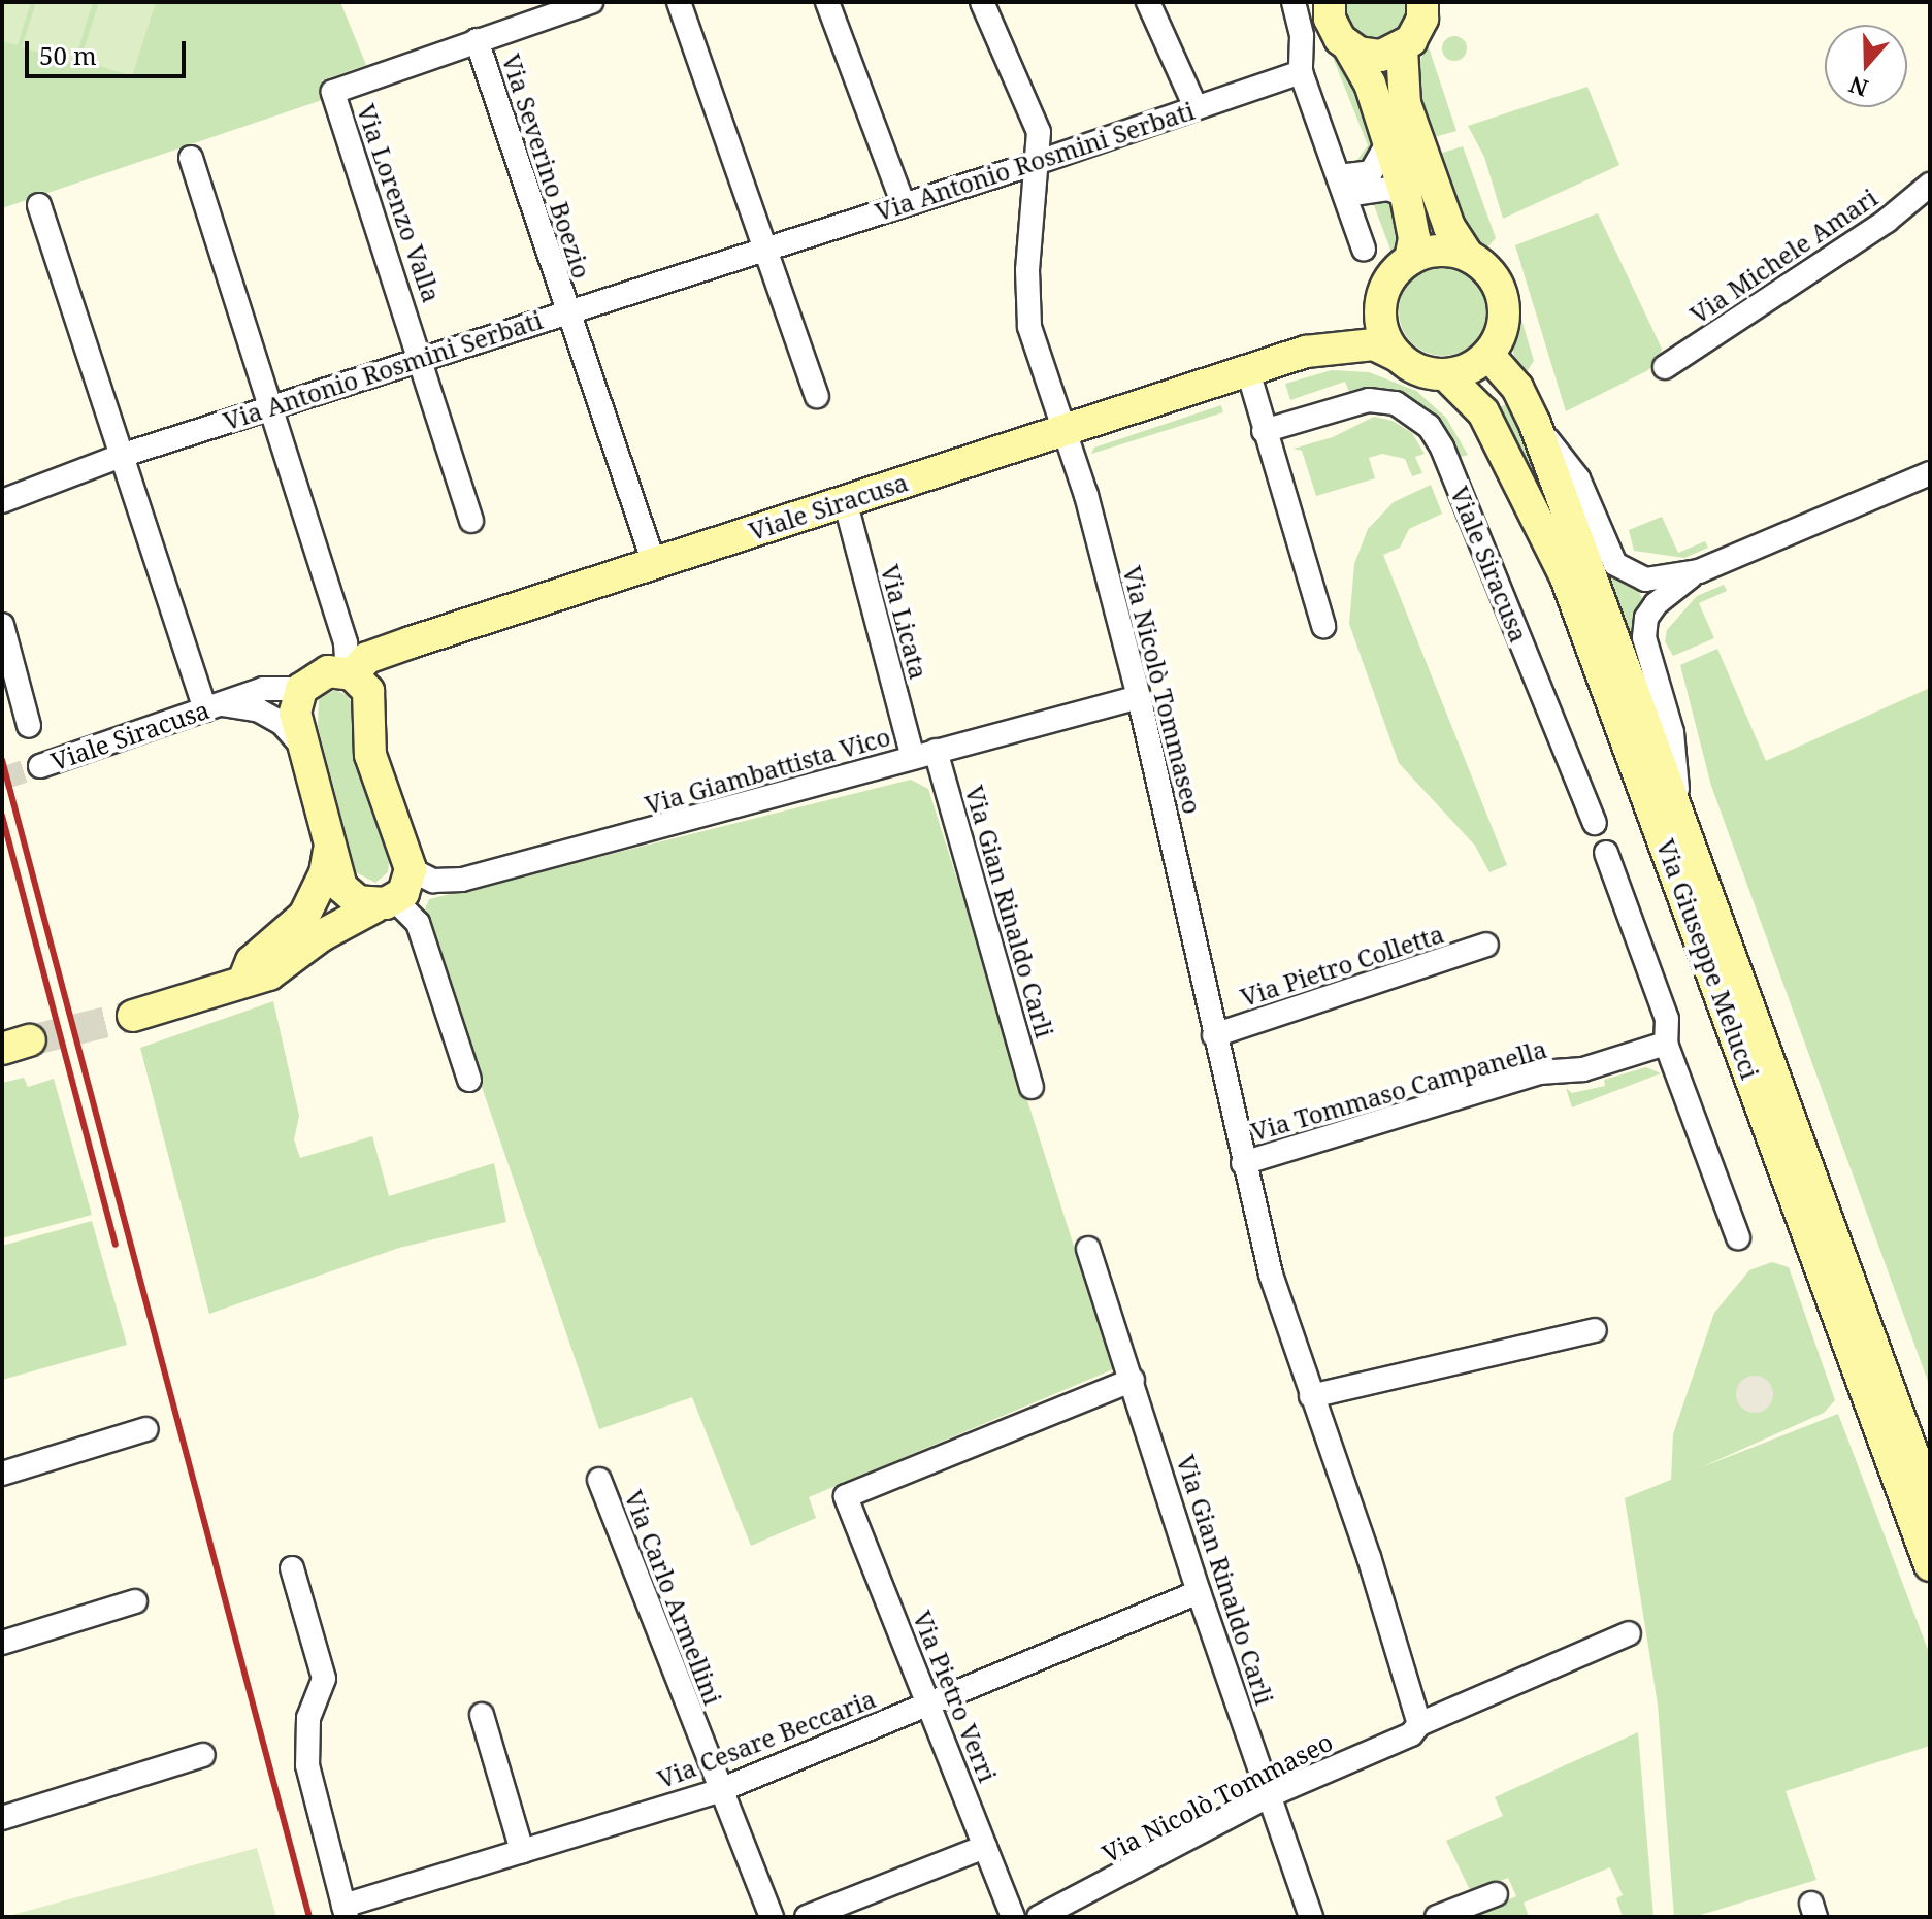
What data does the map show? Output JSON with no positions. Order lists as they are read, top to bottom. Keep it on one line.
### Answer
{"streets":{"main road":["Viale Siracusa","Via Giuseppe Melucci"],"street":["Via Antonio Rosmini Serbati","Via Severino Boezio","Via Lorenzo Valla","Via Michele Amari","Via Licata","Via Nicolò Tommaseo","Via Giambattista Vico","Via Gian Rinaldo Carli","Via Pietro Colletta","Via Tommaso Campanella","Via Carlo Armellini","Via Pietro Verri","Via Cesare Beccaria"]},"crossings":[["Via Antonio Rosmini Serbati","Via Severino Boezio"],["Via Antonio Rosmini Serbati","Via Lorenzo Valla"],["Via Antonio Rosmini Serbati","Via Nicolò Tommaseo"],["Via Severino Boezio","Via Lorenzo Valla"],["Via Severino Boezio","Viale Siracusa"],["Viale Siracusa","Via Licata"],["Viale Siracusa","Via Nicolò Tommaseo"],["Viale Siracusa","Via Giuseppe Melucci"],["Via Licata","Via Giambattista Vico"],["Via Licata","Via Gian Rinaldo Carli"],["Via Nicolò Tommaseo","Via Giambattista Vico"],["Via Nicolò Tommaseo","Via Gian Rinaldo Carli"],["Via Nicolò Tommaseo","Via Pietro Colletta"],["Via Nicolò Tommaseo","Via Tommaso Campanella"],["Via Giambattista Vico","Via Gian Rinaldo Carli"],["Via Gian Rinaldo Carli","Via Pietro Verri"],["Via Gian Rinaldo Carli","Via Cesare Beccaria"],["Via Carlo Armellini","Via Cesare Beccaria"],["Via Pietro Verri","Via Cesare Beccaria"]],"scale_bar":"50 m","north":"bottom"}
